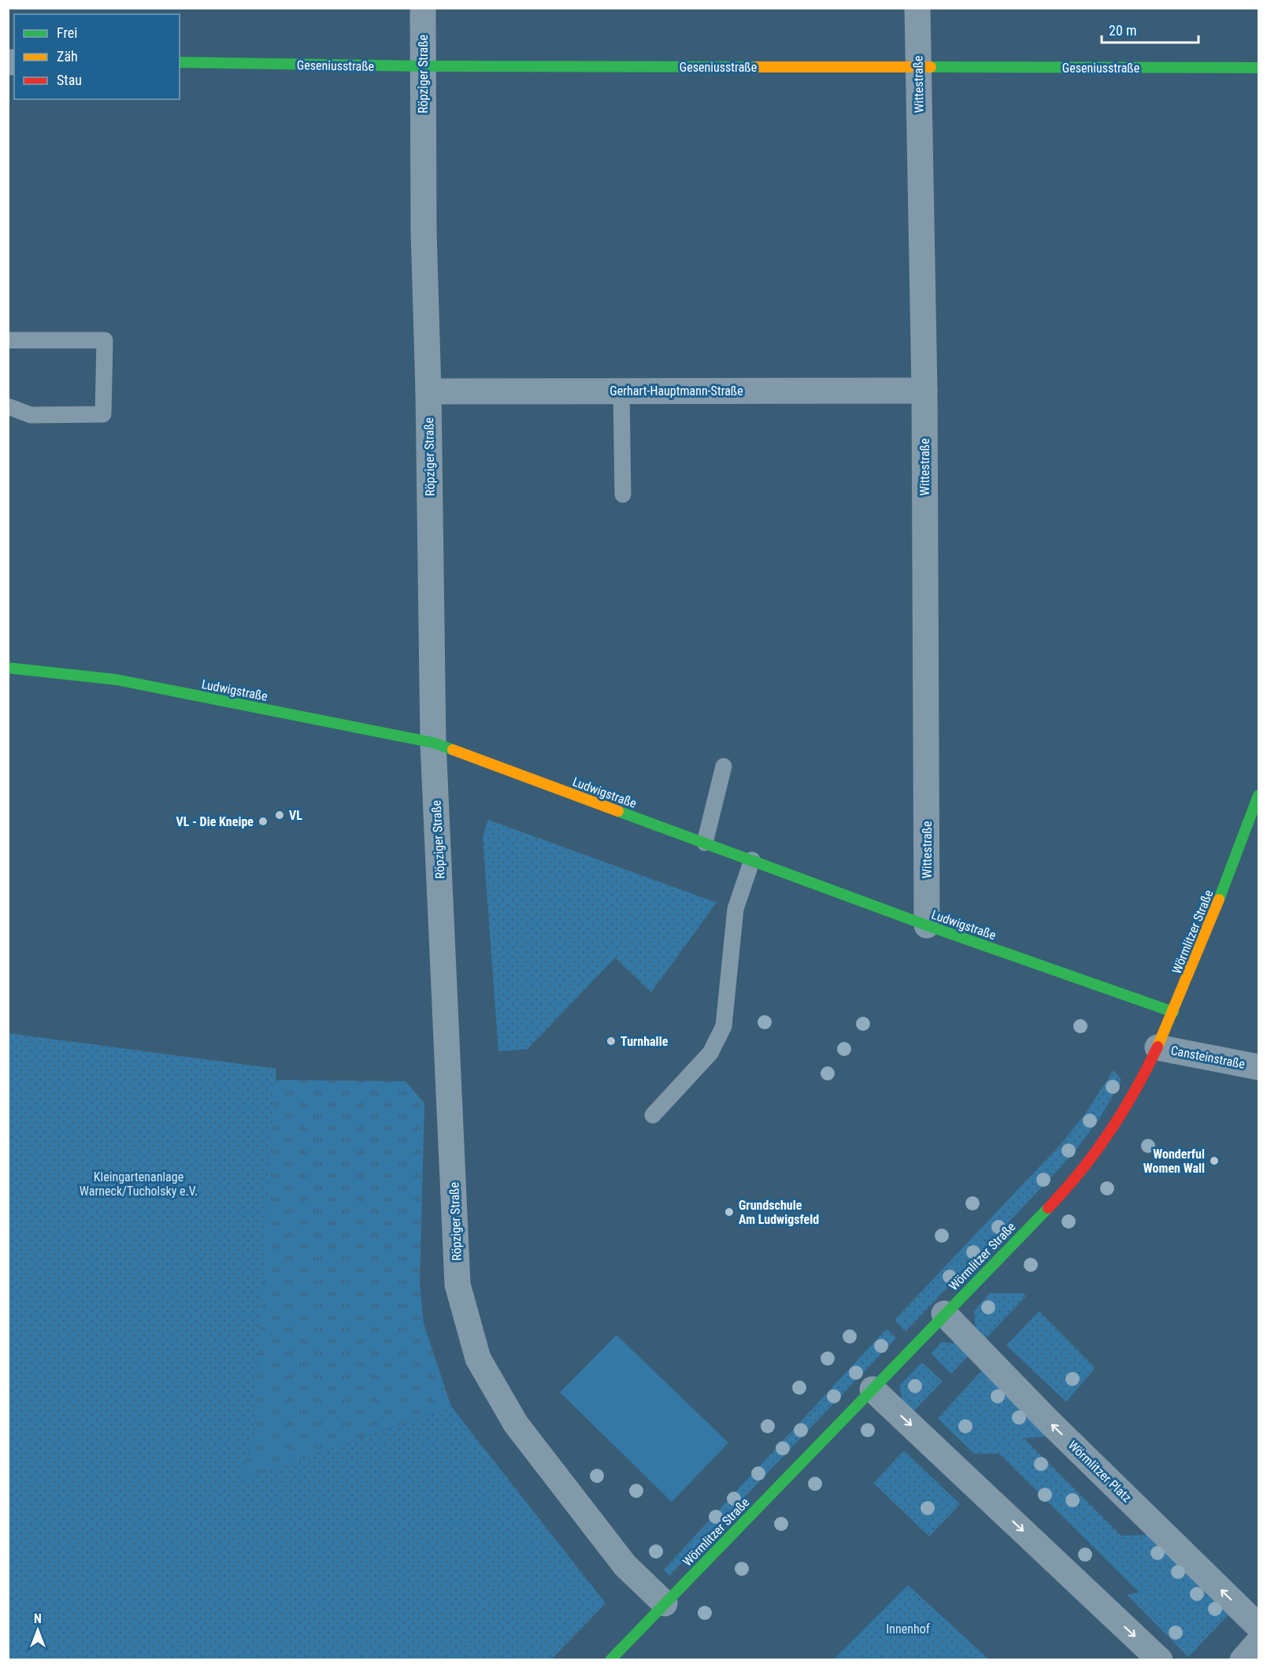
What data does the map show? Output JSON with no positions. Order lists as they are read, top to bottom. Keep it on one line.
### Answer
{"streets":{"street":["Geseniusstraße","Röpziger Straße","Wittestraße","Gerhart-Hauptmann-Straße","Ludwigstraße","Wörmlitzer Straße","Cansteinstraße","Wörmlitzer Platz"]},"crossings":[["Geseniusstraße","Röpziger Straße"],["Geseniusstraße","Wittestraße"],["Röpziger Straße","Gerhart-Hauptmann-Straße"],["Röpziger Straße","Ludwigstraße"],["Röpziger Straße","Wörmlitzer Straße"],["Wittestraße","Gerhart-Hauptmann-Straße"],["Wittestraße","Ludwigstraße"],["Ludwigstraße","Wörmlitzer Straße"],["Wörmlitzer Straße","Cansteinstraße"],["Wörmlitzer Straße","Wörmlitzer Platz"]],"parks":["Kleingartenanlage Warneck/Tucholsky e.V.","Innenhof"],"places":["VL","VL - Die Kneipe","Turnhalle","Wonderful Women Wall","Grundschule Am Ludwigsfeld"],"legend":["Frei","Zäh","Stau"],"scale_bar":"20 m","north":"top"}
